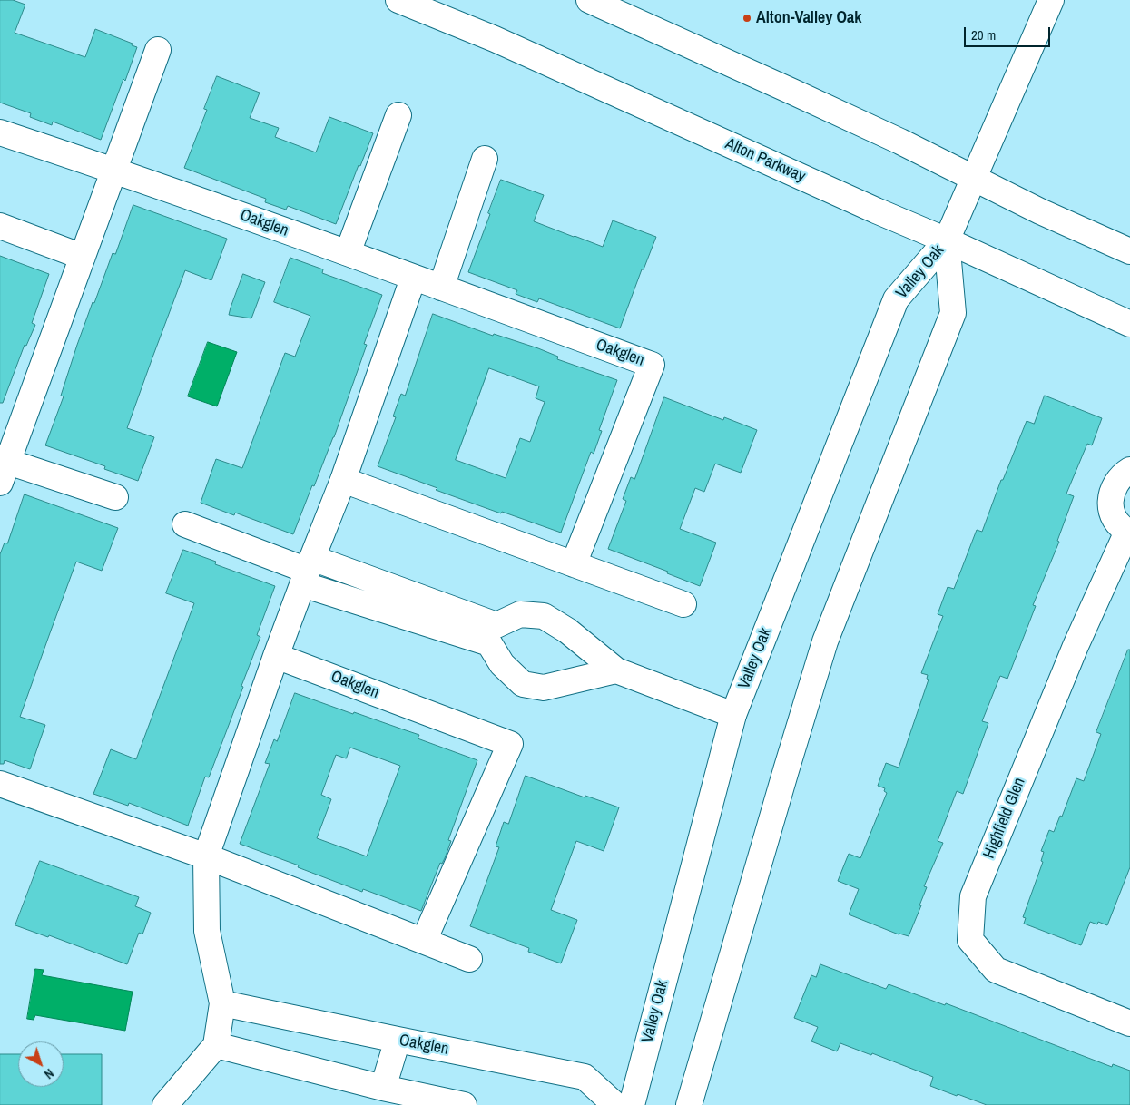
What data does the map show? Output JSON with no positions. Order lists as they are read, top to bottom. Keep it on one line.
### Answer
{"streets":{"street":["Alton Parkway","Oakglen","Valley Oak","Highfield Glen"]},"crossings":[["Alton Parkway","Valley Oak"]],"places":["Alton-Valley Oak"],"scale_bar":"20 m","north":"bottom right"}
